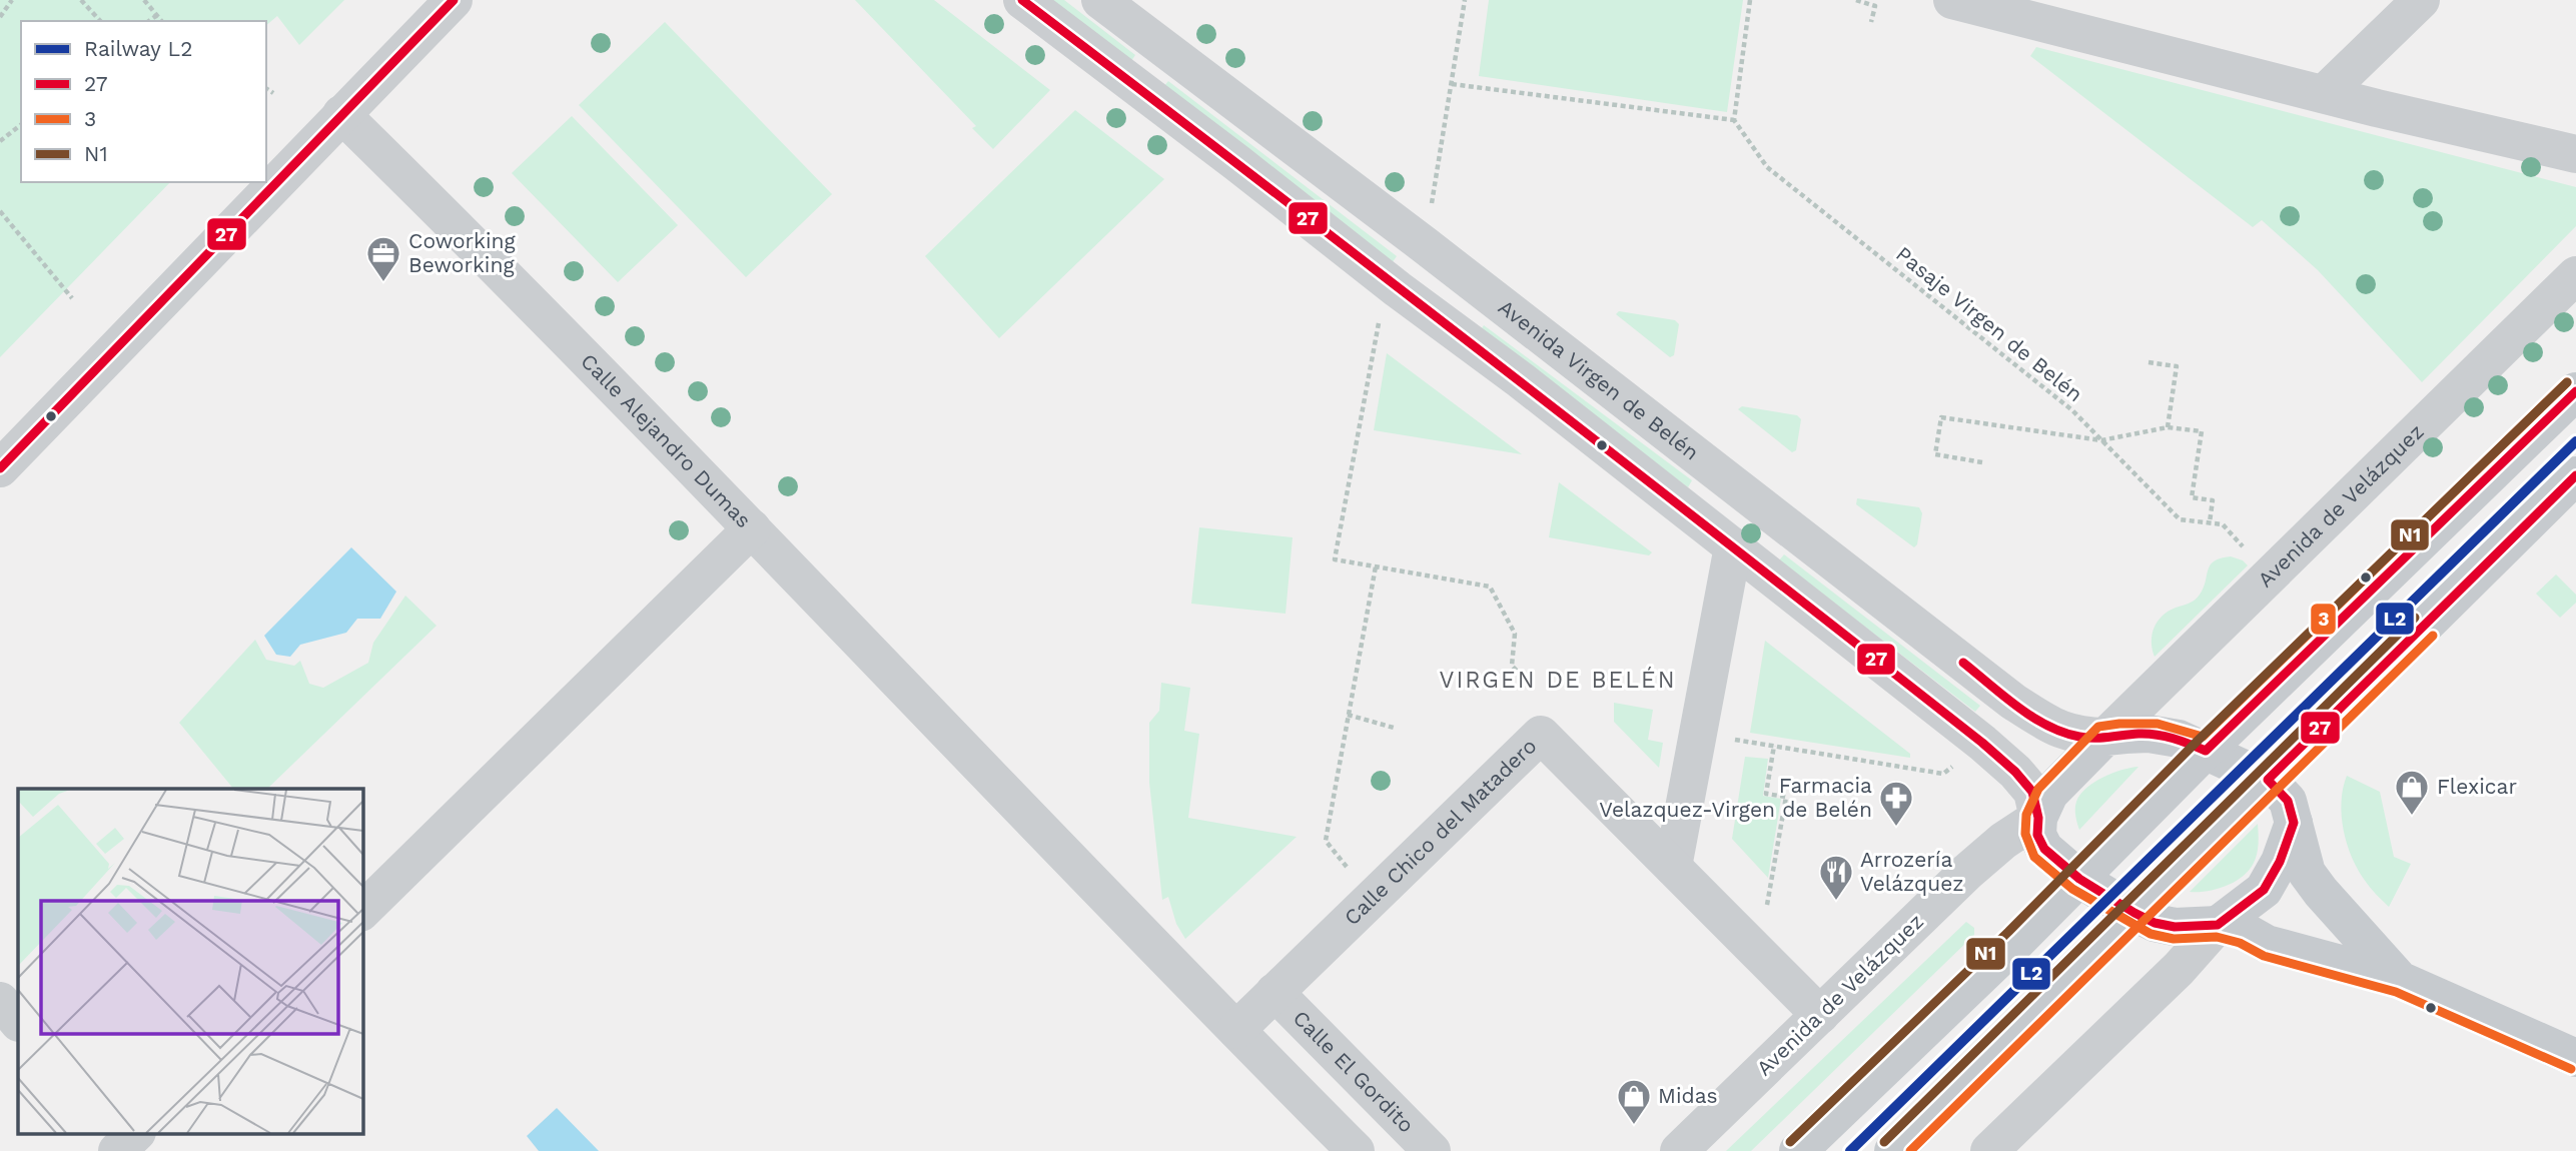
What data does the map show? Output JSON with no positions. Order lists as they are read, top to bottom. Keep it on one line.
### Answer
{"streets":{"street":["Avenida Virgen de Belén","Calle Alejandro Dumas","Avenida de Velázquez","Calle Chico del Matadero","Calle El Gordito"],"path":["Pasaje Virgen de Belén"]},"crossings":[["Avenida Virgen de Belén","Avenida de Velázquez"],["Avenida de Velázquez","Calle Chico del Matadero"],["Calle Chico del Matadero","Calle El Gordito"]],"districts":["VIRGEN DE BELÉN"],"places":{"office":["Coworking Beworking"],"shop":["Flexicar","Midas"],"pharmacy":["Farmacia Velazquez-Virgen de Belén"],"restaurant":["Arrozería Velázquez"]},"lines":["transit line 27","transit line 3","transit line N1","rail line L2"],"legend":["Railway L2","27","3","N1"]}
